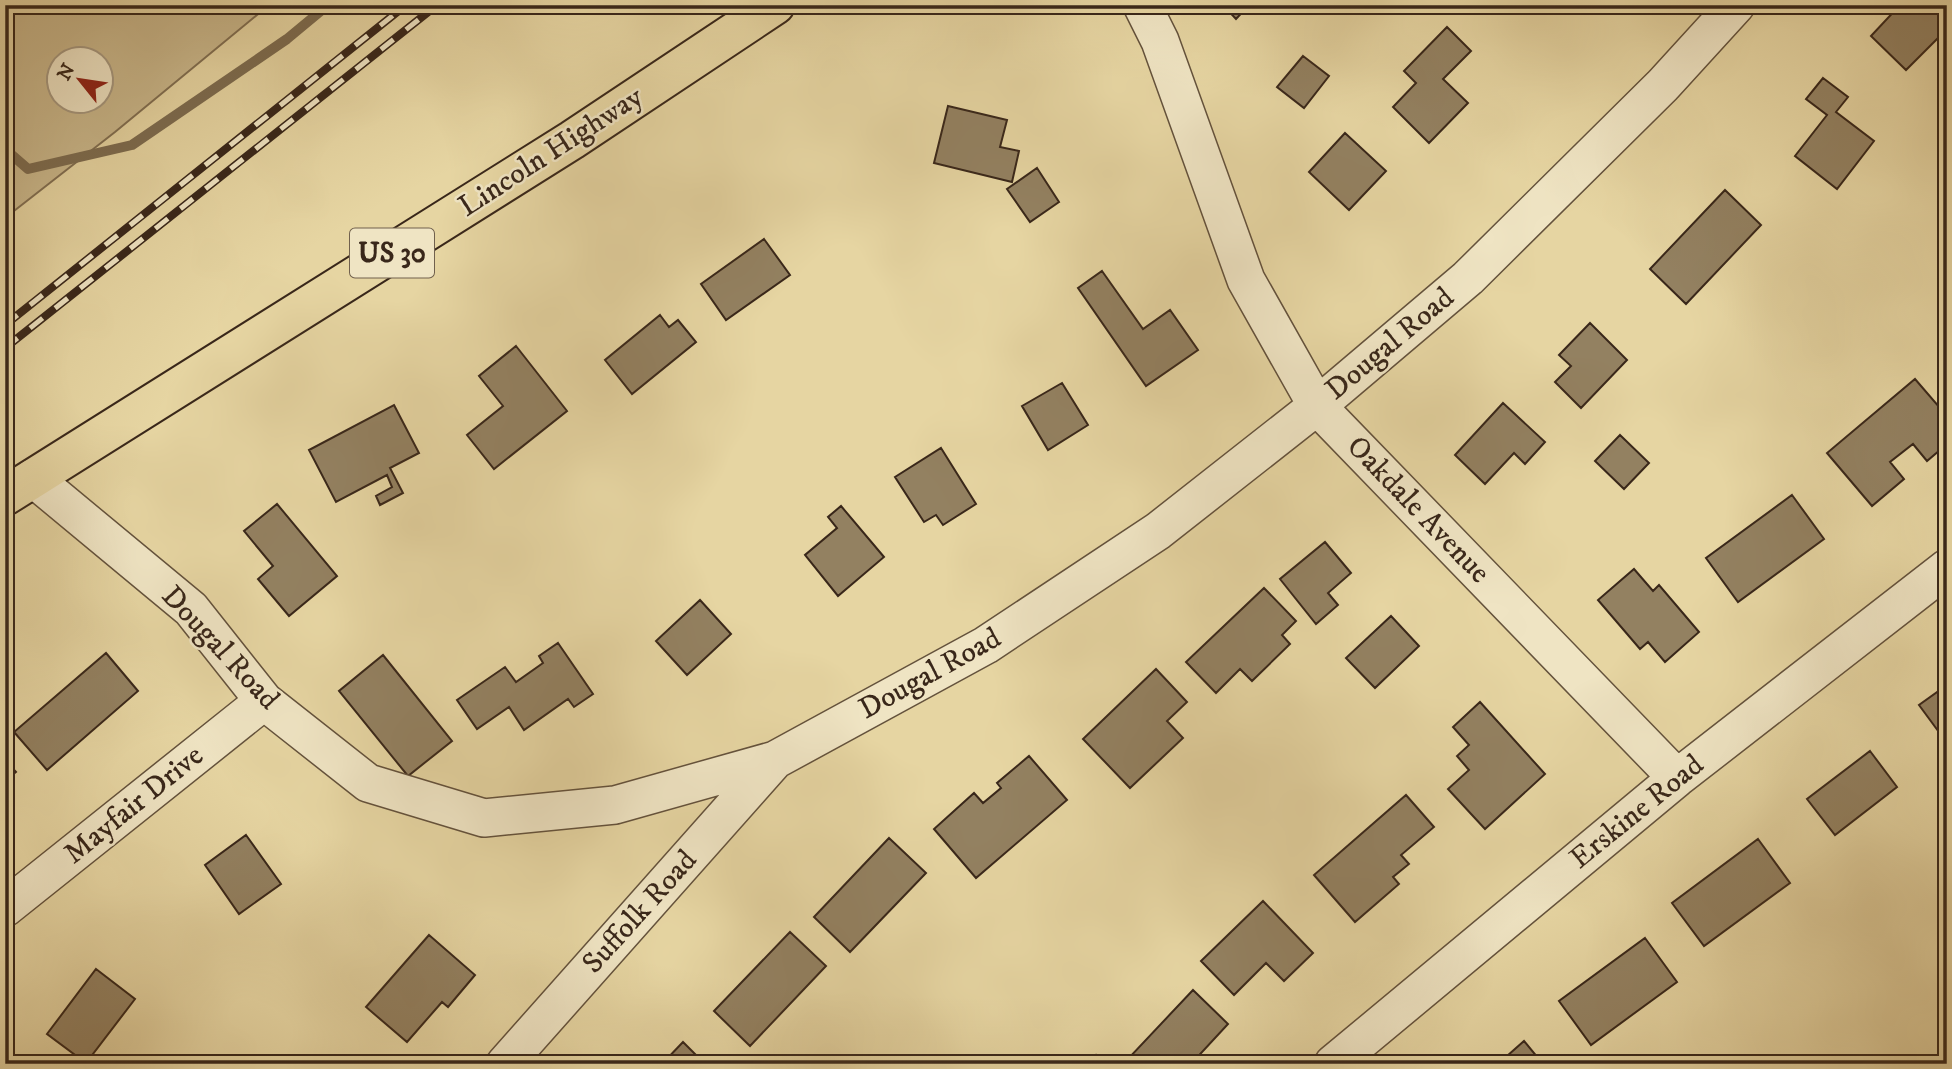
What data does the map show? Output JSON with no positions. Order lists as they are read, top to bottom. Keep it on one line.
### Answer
{"streets":{"main road":["Lincoln Highway","US 30"],"street":["Dougal Road","Oakdale Avenue","Mayfair Drive","Erskine Road","Suffolk Road"]},"crossings":[["Lincoln Highway","Dougal Road"],["Dougal Road","Oakdale Avenue"],["Dougal Road","Mayfair Drive"],["Dougal Road","Suffolk Road"],["Oakdale Avenue","Erskine Road"]],"north":"top left"}
